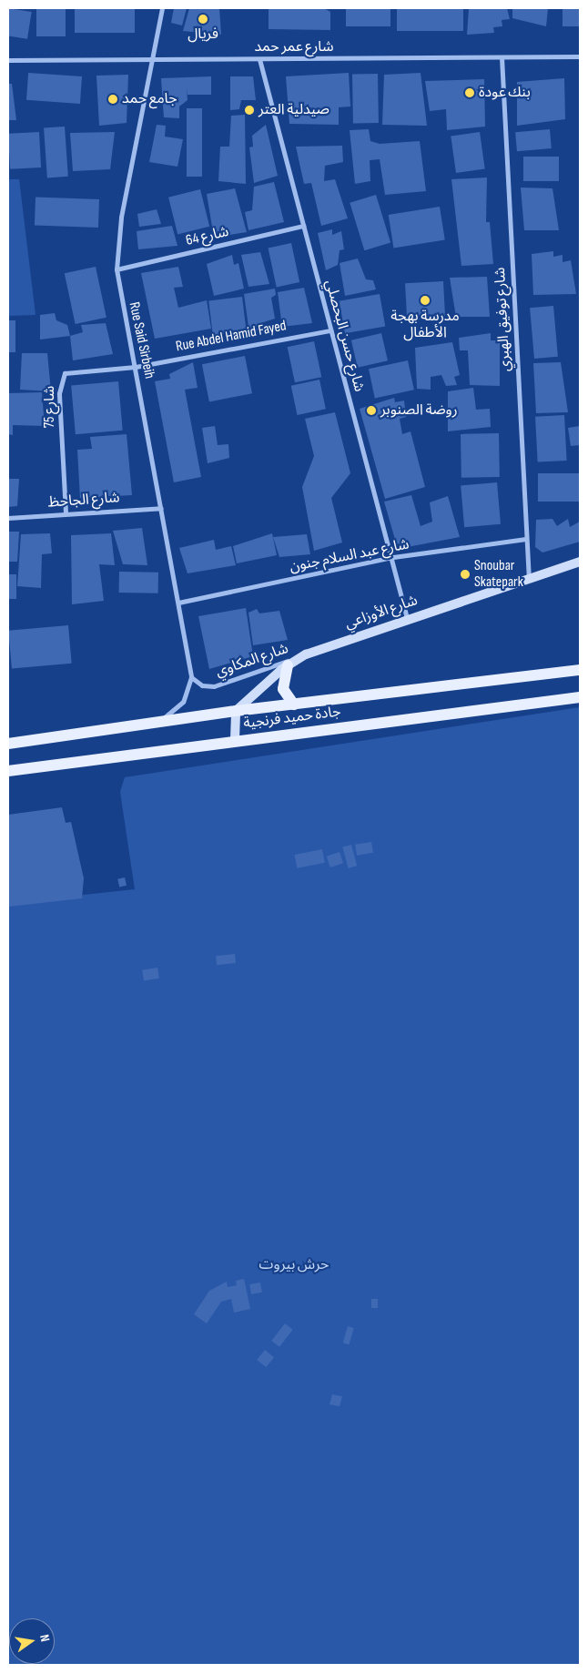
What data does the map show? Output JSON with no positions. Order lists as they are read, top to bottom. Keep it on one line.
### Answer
{"streets":{"main road":["جادة حميد فرنجية"],"street":["شارع عمر حمد","شارع 64","شارع توفيق الهبري","شارع حسن البحصلي","Rue Abdel Hamid Fayed","Rue Said Sirbeih","شارع 75","شارع الجاحظ","شارع عبد السلام جنون","شارع الأوزاعي","شارع المكاوي"]},"crossings":[["شارع عمر حمد","شارع توفيق الهبري"],["شارع عمر حمد","شارع حسن البحصلي"],["شارع عمر حمد","Rue Said Sirbeih"],["شارع 64","شارع حسن البحصلي"],["شارع 64","Rue Said Sirbeih"],["شارع توفيق الهبري","شارع عبد السلام جنون"],["شارع توفيق الهبري","شارع الأوزاعي"],["شارع حسن البحصلي","Rue Abdel Hamid Fayed"],["شارع حسن البحصلي","شارع عبد السلام جنون"],["شارع حسن البحصلي","شارع الأوزاعي"],["Rue Abdel Hamid Fayed","Rue Said Sirbeih"],["Rue Abdel Hamid Fayed","شارع 75"],["Rue Said Sirbeih","شارع 75"],["Rue Said Sirbeih","شارع الجاحظ"],["Rue Said Sirbeih","شارع عبد السلام جنون"],["Rue Said Sirbeih","شارع المكاوي"],["شارع 75","شارع الجاحظ"],["شارع الأوزاعي","شارع المكاوي"],["شارع الأوزاعي","جادة حميد فرنجية"]],"parks":["حرش بيروت"],"places":["فريال","بنك عودة","جامع حمد","صيدلية العتر","مدرسة بهجة الأطفال","روضة الصنوبر","Snoubar Skatepark"],"north":"right"}
